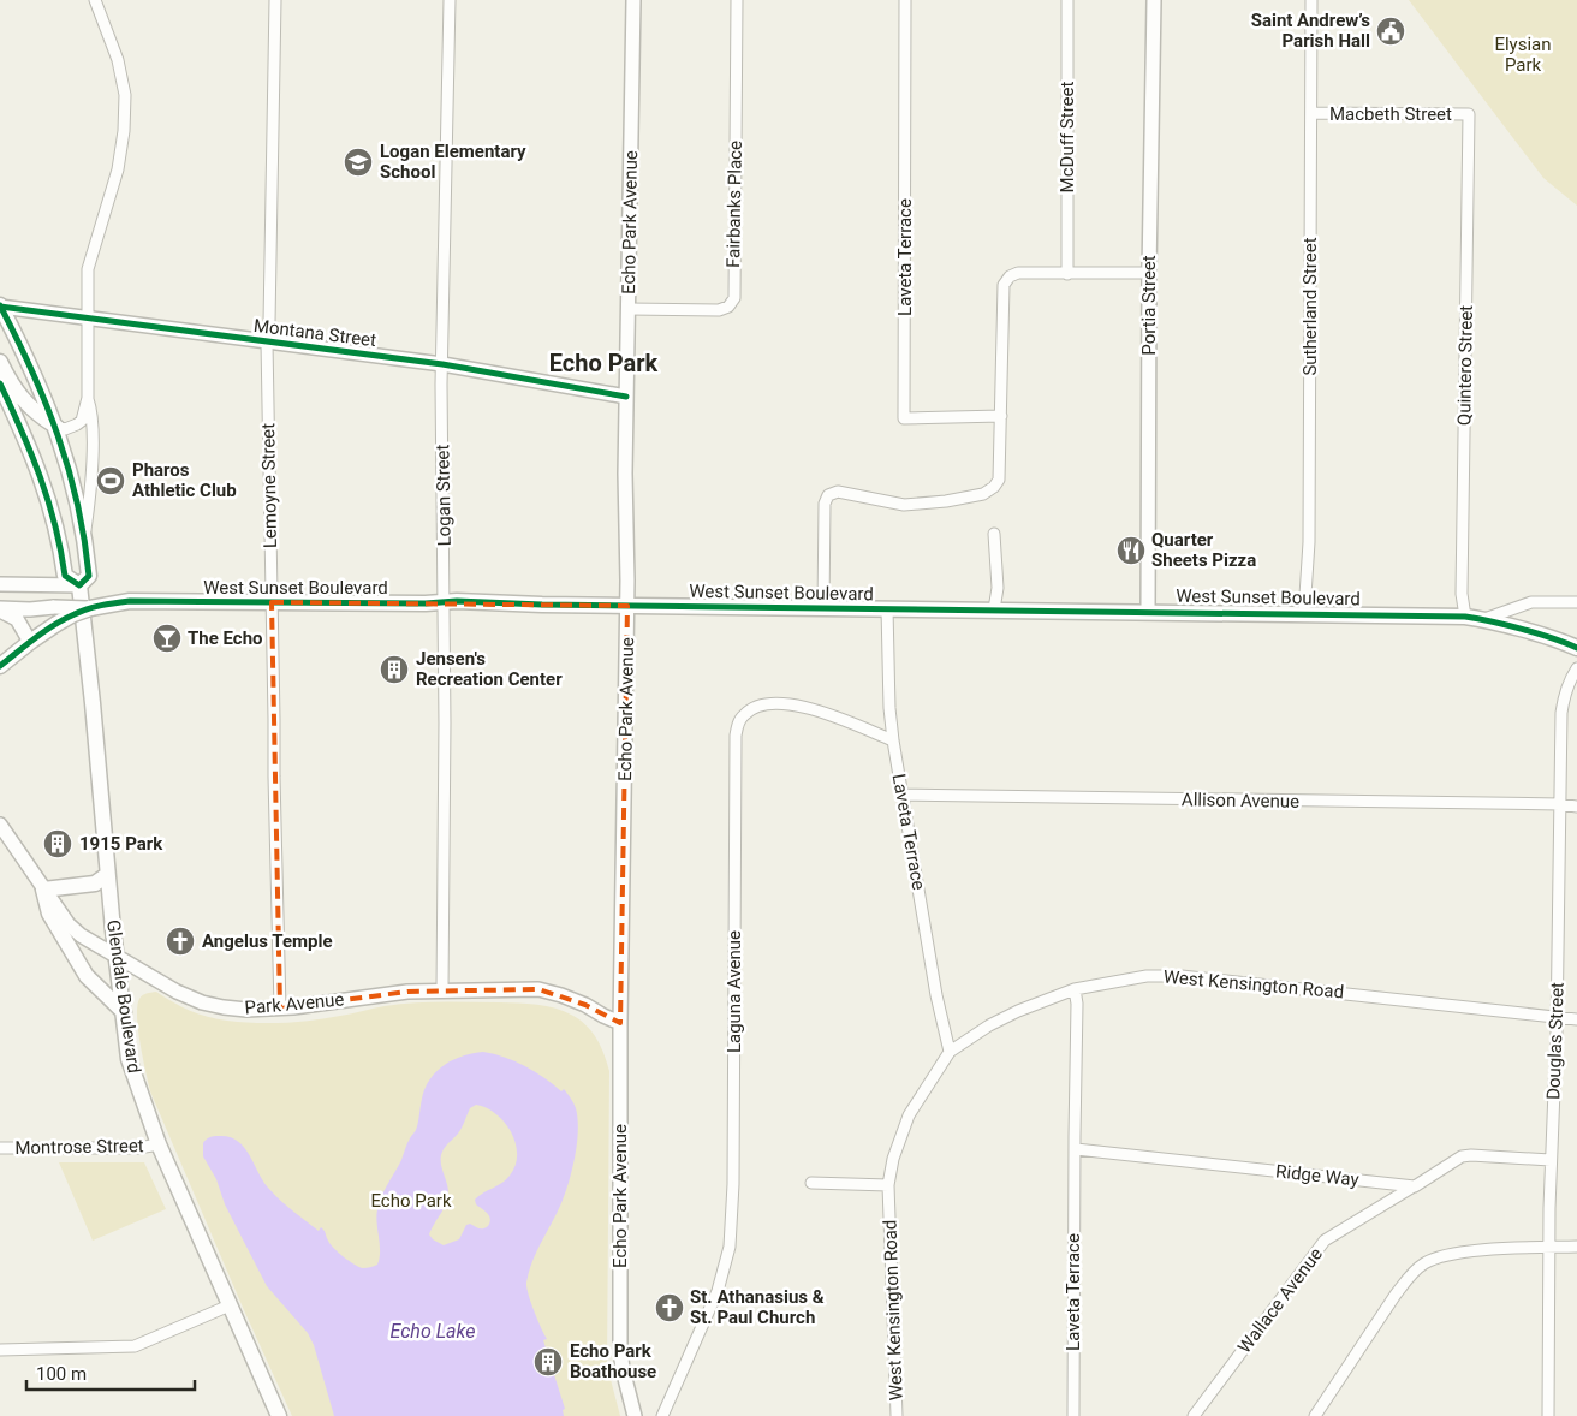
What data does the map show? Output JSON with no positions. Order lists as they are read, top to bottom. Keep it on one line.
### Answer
{"streets":{"main road":["West Sunset Boulevard","Glendale Boulevard"],"street":["Macbeth Street","McDuff Street","Fairbanks Place","Echo Park Avenue","Laveta Terrace","Portia Street","Sutherland Street","Montana Street","Quintero Street","Lemoyne Street","Logan Street","Allison Avenue","West Kensington Road","Laguna Avenue","Park Avenue","Douglas Street","Montrose Street","Ridge Way","Wallace Avenue"]},"crossings":[["Macbeth Street","Sutherland Street"],["Macbeth Street","Quintero Street"],["Fairbanks Place","Echo Park Avenue"],["Echo Park Avenue","Montana Street"],["Echo Park Avenue","West Sunset Boulevard"],["Echo Park Avenue","Park Avenue"],["Laveta Terrace","West Sunset Boulevard"],["Laveta Terrace","Allison Avenue"],["Laveta Terrace","West Kensington Road"],["Laveta Terrace","Laguna Avenue"],["Laveta Terrace","Ridge Way"],["Portia Street","West Sunset Boulevard"],["Sutherland Street","West Sunset Boulevard"],["Montana Street","Lemoyne Street"],["Montana Street","Logan Street"],["Montana Street","Glendale Boulevard"],["Quintero Street","West Sunset Boulevard"],["Lemoyne Street","West Sunset Boulevard"],["Lemoyne Street","Park Avenue"],["Logan Street","West Sunset Boulevard"],["Logan Street","Park Avenue"],["Allison Avenue","Douglas Street"],["West Kensington Road","Douglas Street"],["Glendale Boulevard","Park Avenue"],["Glendale Boulevard","Montrose Street"],["Ridge Way","Wallace Avenue"]],"districts":["Echo Park"],"water":["Echo Lake"],"parks":["Elysian Park","Echo Park"],"places":{"public building":["Saint Andrew’s Parish Hall"],"school or university":["Logan Elementary School"],"sports":["Pharos Athletic Club"],"restaurant":["Quarter Sheets Pizza"],"bar":["The Echo"],"building":["Jensen's Recreation Center","1915 Park","Echo Park Boathouse"],"church":["Angelus Temple","St. Athanasius & St. Paul Church"]},"scale_bar":"100 m"}
